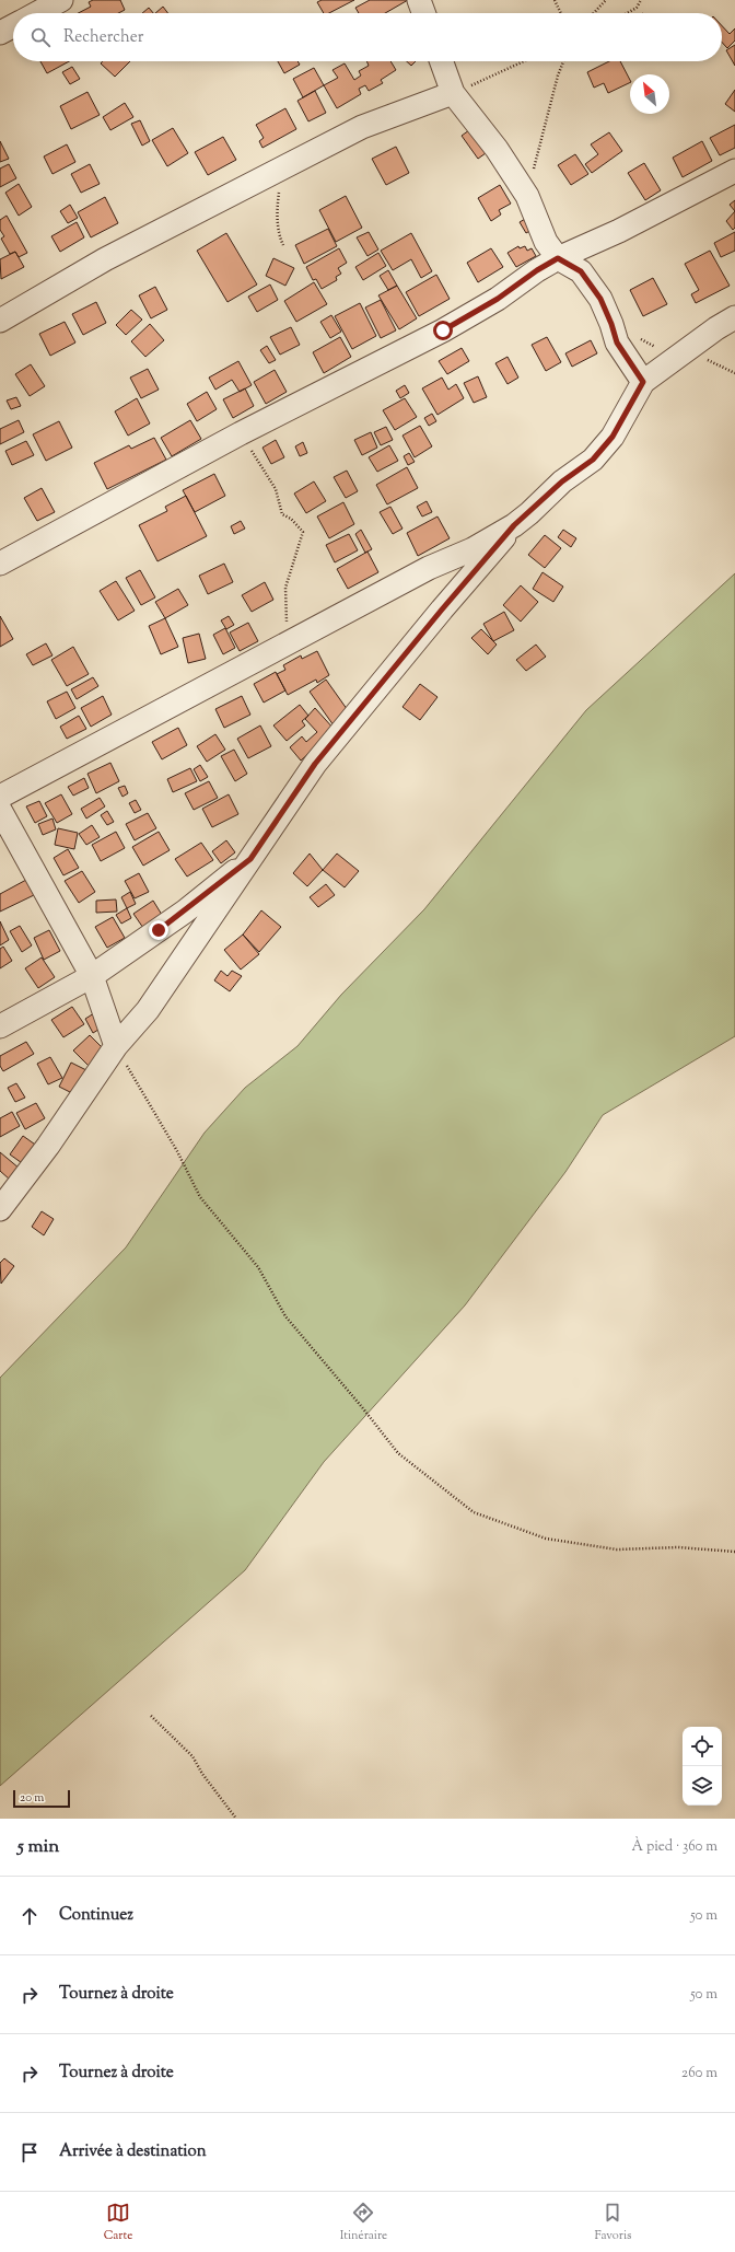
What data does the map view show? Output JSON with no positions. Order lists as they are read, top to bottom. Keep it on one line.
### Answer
{"scale_bar":"20 m","north":"top left","page":{"search":"Rechercher","scale":"20 m","heading":["5 min","À pied · 360 m"],"list":[["Continuez","50 m"],["Tournez à droite","50 m"],["Tournez à droite","260 m"],"Arrivée à destination"],"nav":["Carte","Itinéraire","Favoris"]}}
